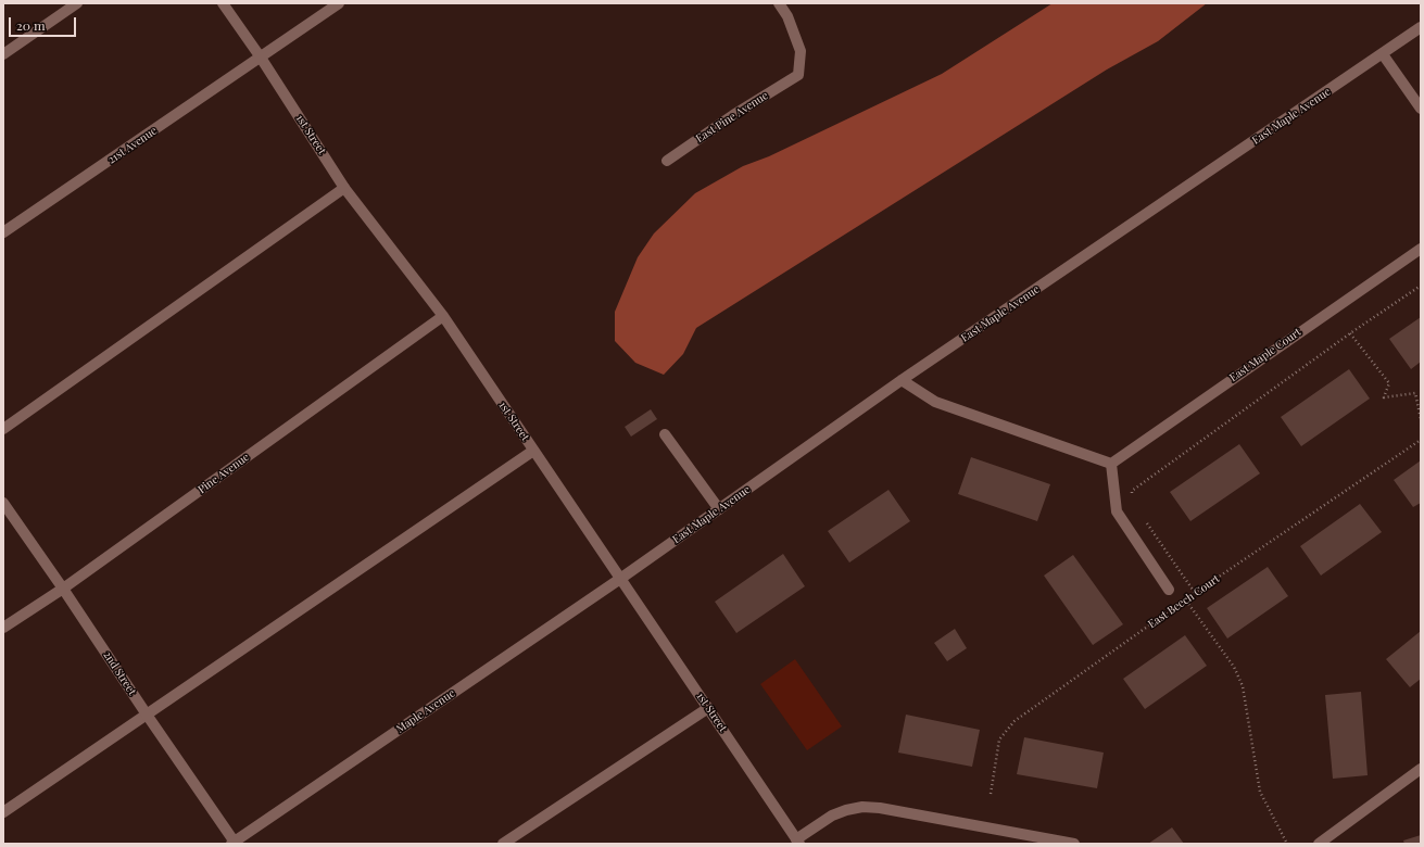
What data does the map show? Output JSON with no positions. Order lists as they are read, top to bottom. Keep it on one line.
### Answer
{"streets":{"street":["East Maple Avenue","East Pine Avenue","1st Street","21st Avenue","East Maple Court","Pine Avenue","2nd Street","Maple Avenue"],"path":["East Beech Court"]},"crossings":[["East Maple Avenue","1st Street"],["East Maple Avenue","Maple Avenue"],["1st Street","21st Avenue"],["1st Street","Pine Avenue"],["1st Street","Maple Avenue"],["Pine Avenue","2nd Street"],["2nd Street","Maple Avenue"]],"scale_bar":"20 m"}
